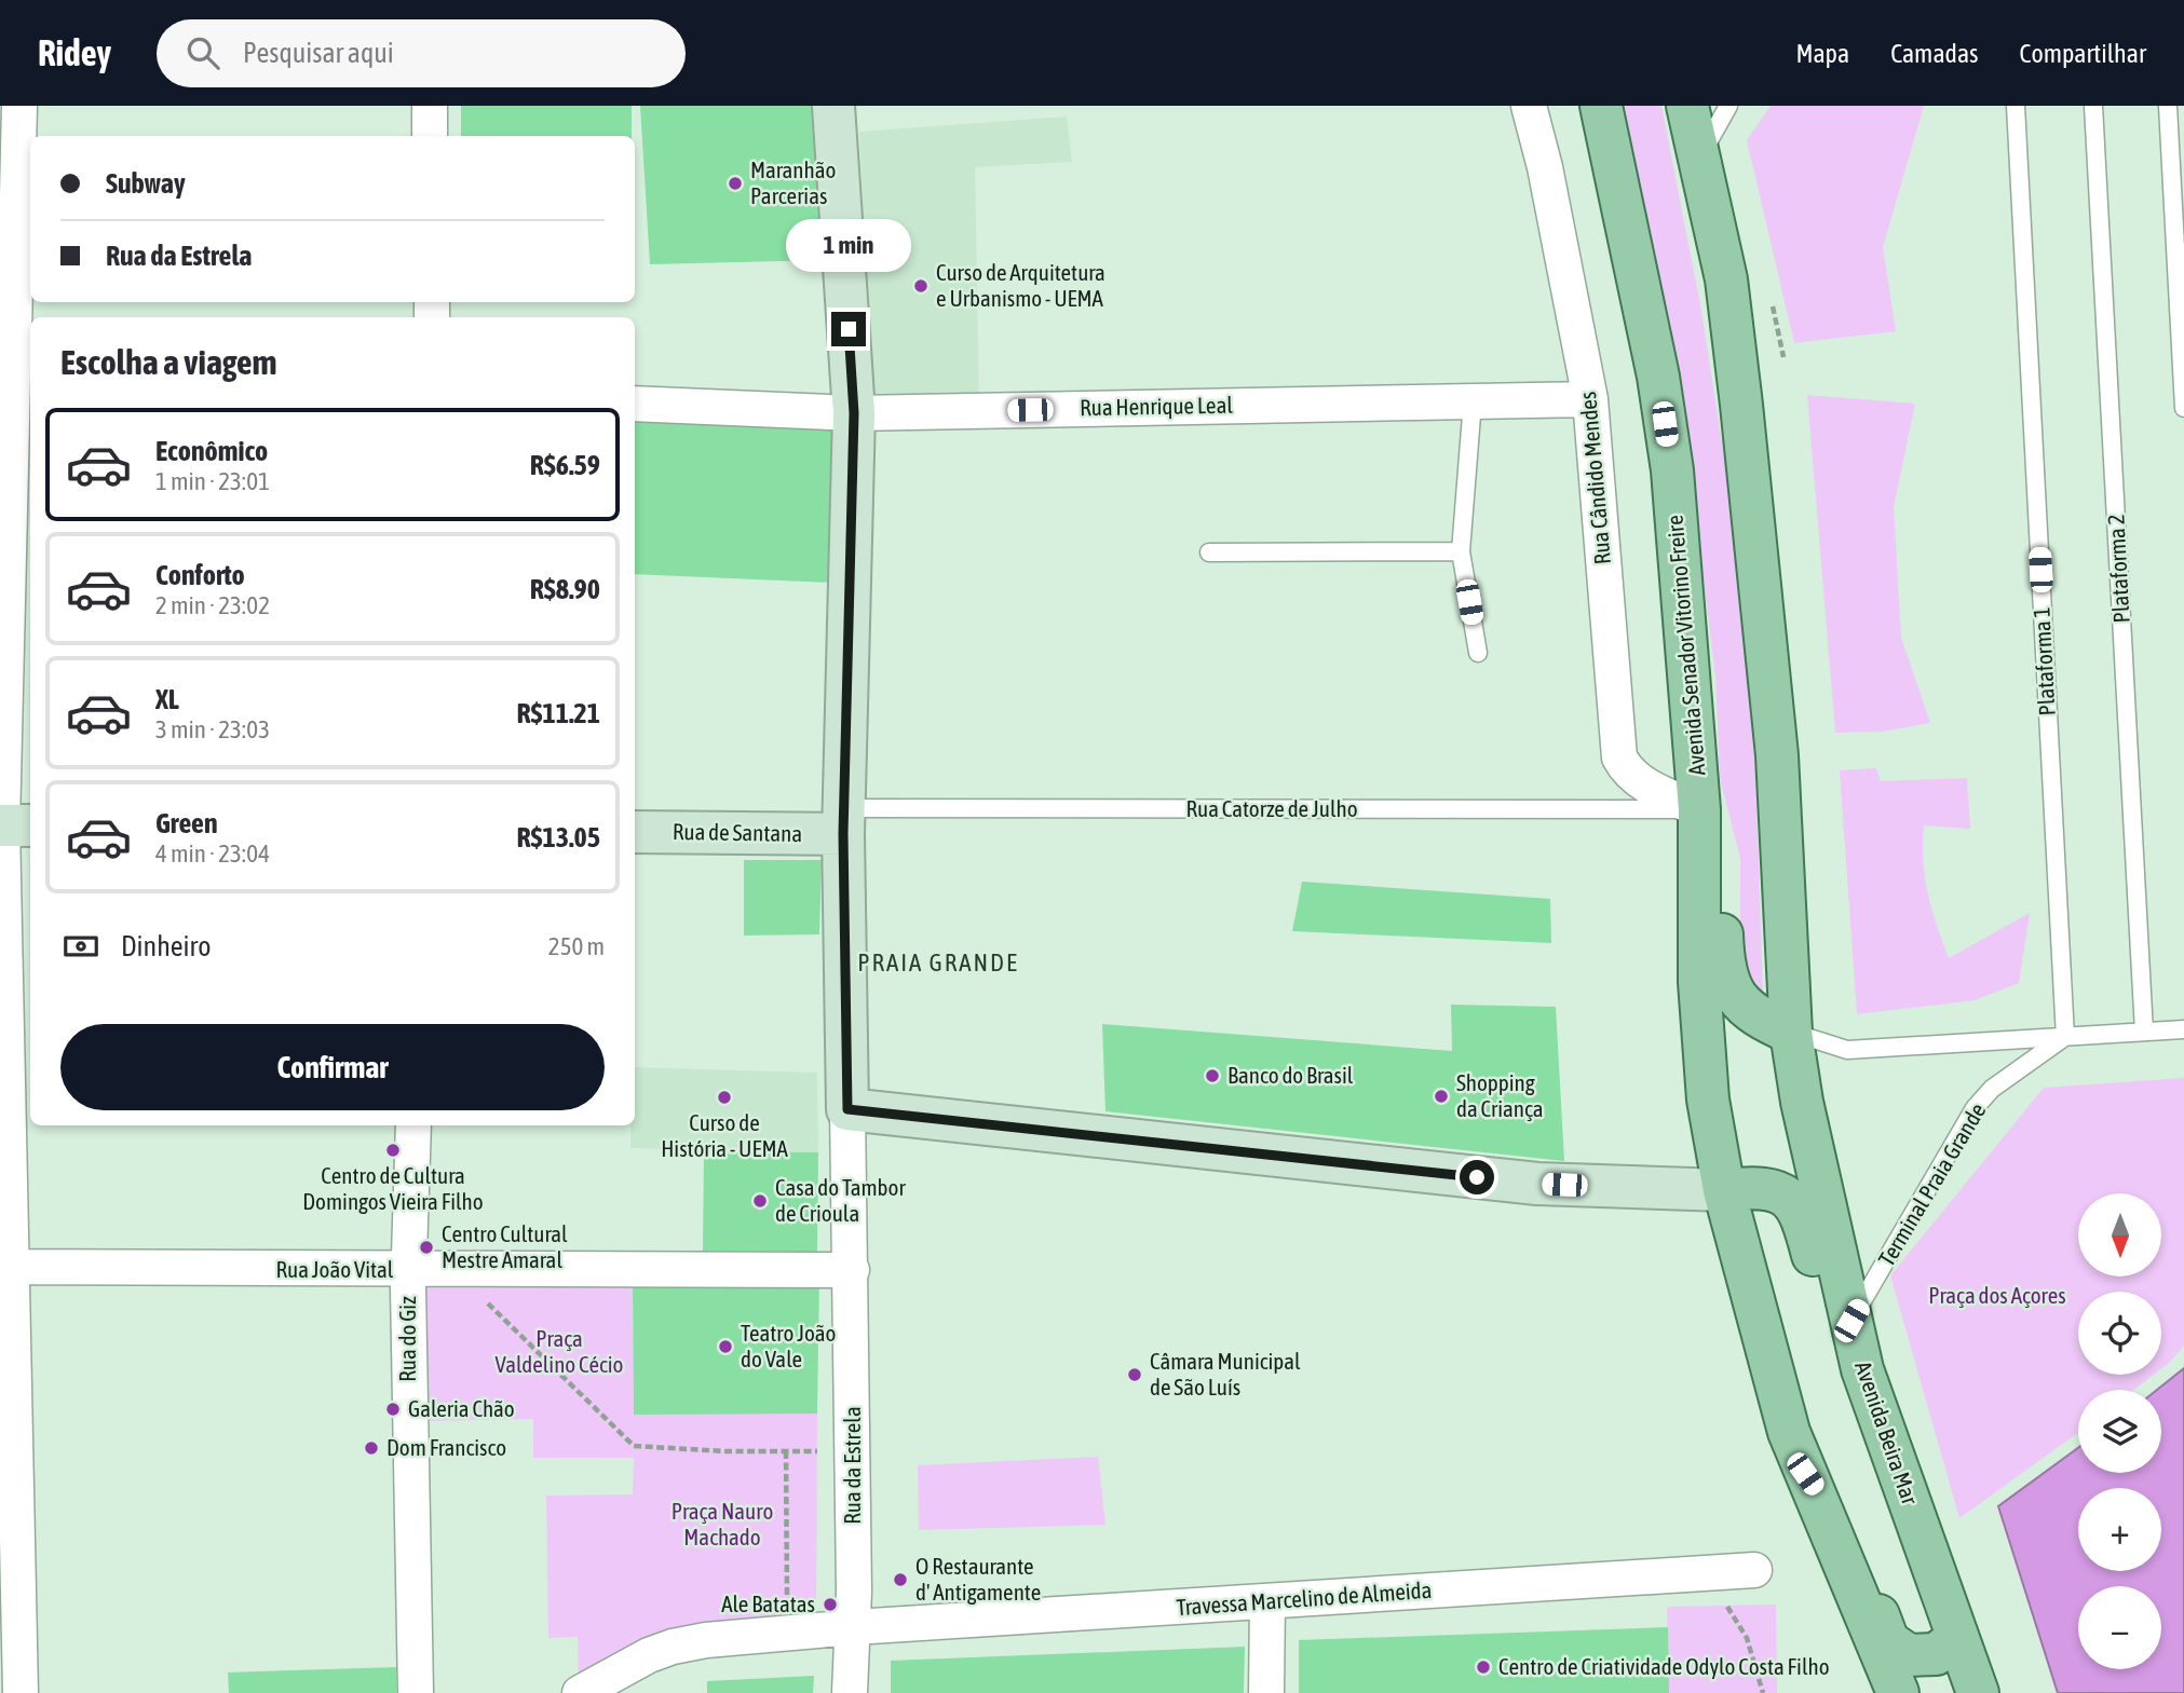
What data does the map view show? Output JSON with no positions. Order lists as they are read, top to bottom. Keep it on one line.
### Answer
{"streets":{"main road":["Avenida Senador Vitorino Freire","Avenida Beira Mar"],"street":["Rua Henrique Leal","Rua Cândido Mendes","Rua de Santana","Rua João Vital","Rua do Giz","Rua da Estrela","Travessa Marcelino de Almeida"],"lane":["Plataforma 2","Plataforma 1","Rua Catorze de Julho","Terminal Praia Grande"]},"crossings":[["Rua Henrique Leal","Rua Cândido Mendes"],["Rua Henrique Leal","Rua da Estrela"],["Rua Cândido Mendes","Avenida Senador Vitorino Freire"],["Rua Cândido Mendes","Rua Catorze de Julho"],["Avenida Senador Vitorino Freire","Rua Catorze de Julho"],["Plataforma 1","Terminal Praia Grande"],["Rua Catorze de Julho","Rua de Santana"],["Rua Catorze de Julho","Rua da Estrela"],["Rua de Santana","Rua da Estrela"],["Terminal Praia Grande","Avenida Beira Mar"],["Rua João Vital","Rua do Giz"],["Rua João Vital","Rua da Estrela"],["Rua da Estrela","Travessa Marcelino de Almeida"]],"districts":["PRAIA GRANDE"],"parks":["Praça dos Açores","Praça Valdelino Cécio","Praça Nauro Machado"],"places":["Maranhão Parcerias","Curso de Arquitetura e Urbanismo - UEMA","Banco do Brasil","Shopping da Criança","Curso de História - UEMA","Centro de Cultura Domingos Vieira Filho","Casa do Tambor de Crioula","Centro Cultural Mestre Amaral","Teatro João do Vale","Câmara Municipal de São Luís","Galeria Chão","Dom Francisco","O Restaurante d' Antigamente","Ale Batatas","Centro de Criatividade Odylo Costa Filho"],"north":"bottom","page":{"header":"Ridey","search":"Pesquisar aqui","nav":["Mapa","Camadas","Compartilhar"],"banner":["Subway","Rua da Estrela"],"bubble":"1 min","heading":"Escolha a viagem","list":[{"name":"Econômico","note":"1 min · 23:01","value":"R$6.59"},{"name":"Conforto","note":"2 min · 23:02","value":"R$8.90"},{"name":"XL","note":"3 min · 23:03","value":"R$11.21"},{"name":"Green","note":"4 min · 23:04","value":"R$13.05"}],"pay":["Dinheiro","250 m"],"buttons":"Confirmar","map_buttons":["+","−"]}}
